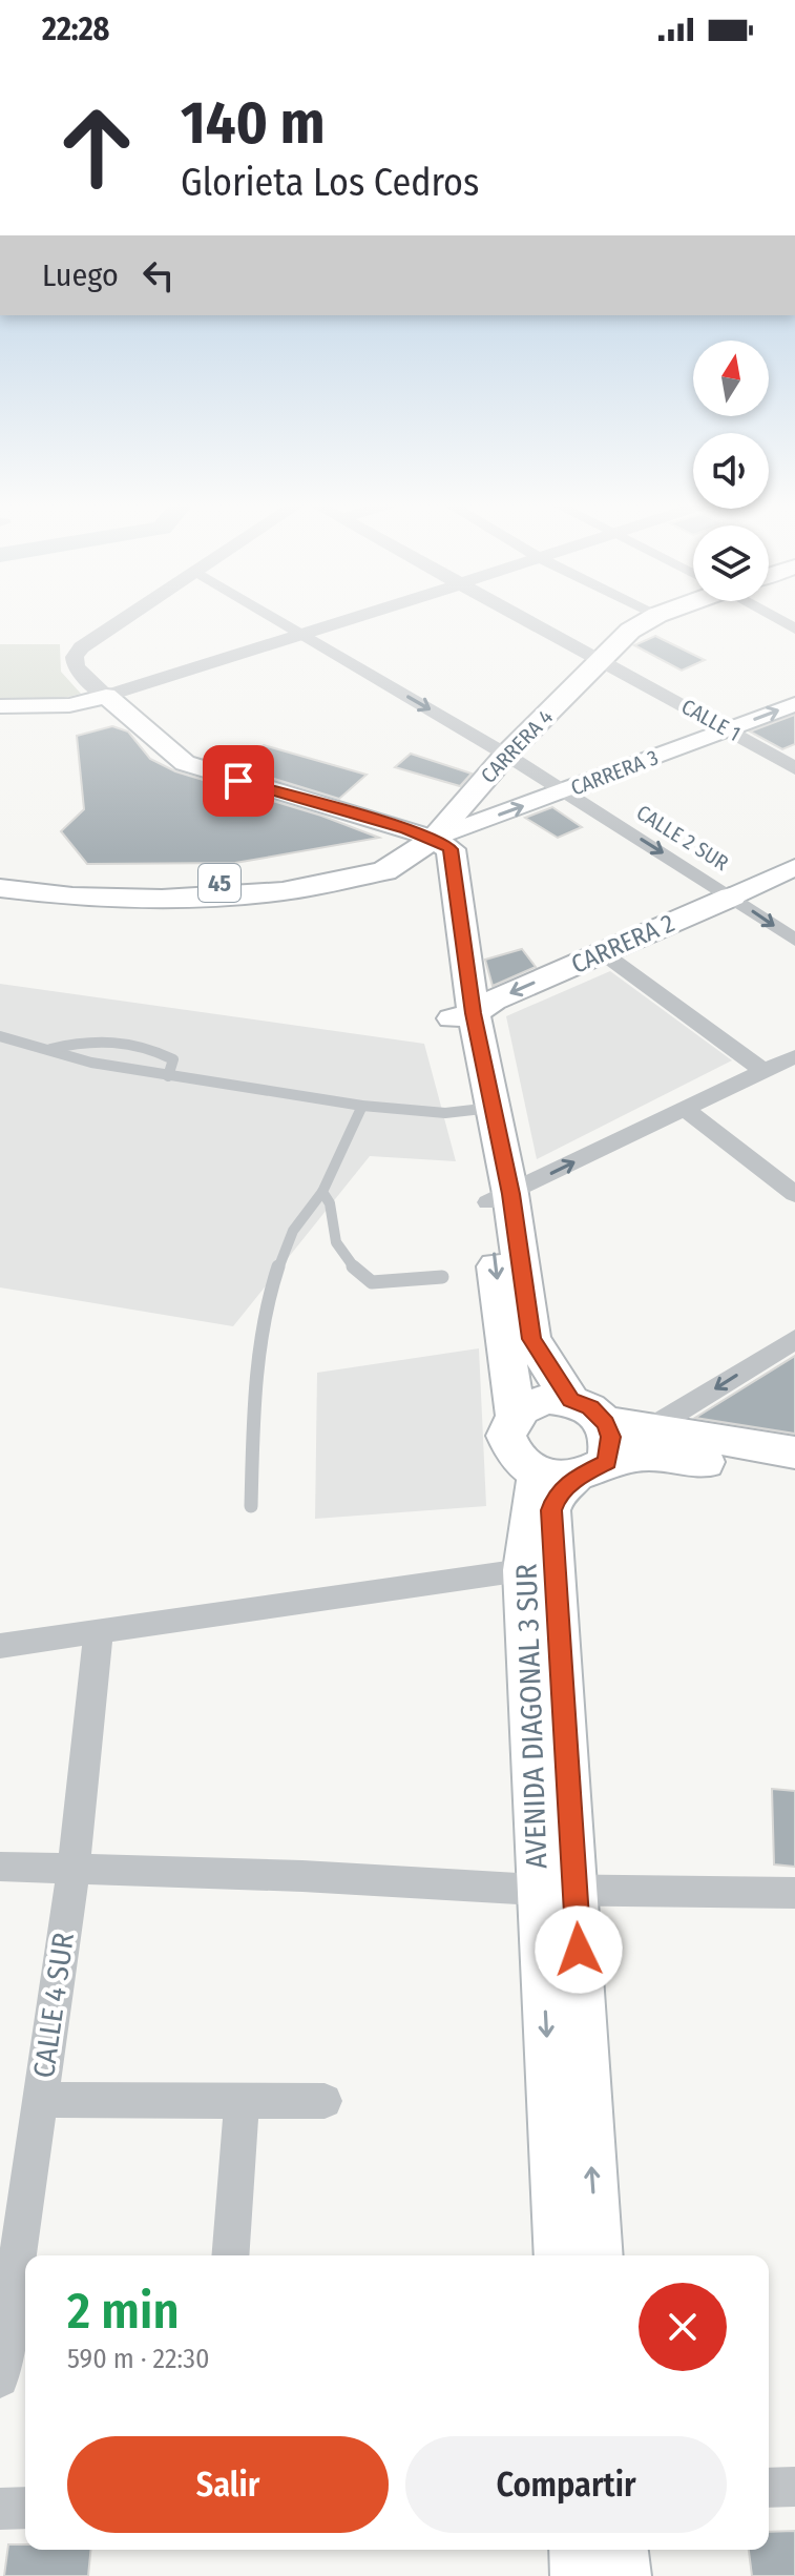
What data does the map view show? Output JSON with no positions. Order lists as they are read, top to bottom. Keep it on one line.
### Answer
{"streets":{"main road":["CARRERA 4","CARRERA 3","45","CARRERA 2","AVENIDA DIAGONAL 3 SUR"],"street":["CALLE 1","CALLE 2 SUR","CALLE 4 SUR"]},"crossings":[["CALLE 1","CARRERA 4"],["CALLE 1","CARRERA 3"],["CARRERA 4","CARRERA 3"],["CARRERA 4","CALLE 2 SUR"],["CARRERA 4","45"],["CARRERA 3","CALLE 2 SUR"],["CARRERA 3","45"],["CALLE 2 SUR","CARRERA 2"]],"one_way":["CARRERA 3","CALLE 2 SUR"],"north":"top","page":{"status":"22:28","turn":["140 m","Glorieta Los Cedros"],"then":"Luego","heading":["2 min","590 m · 22:30"],"buttons":["Salir","Compartir"]}}
